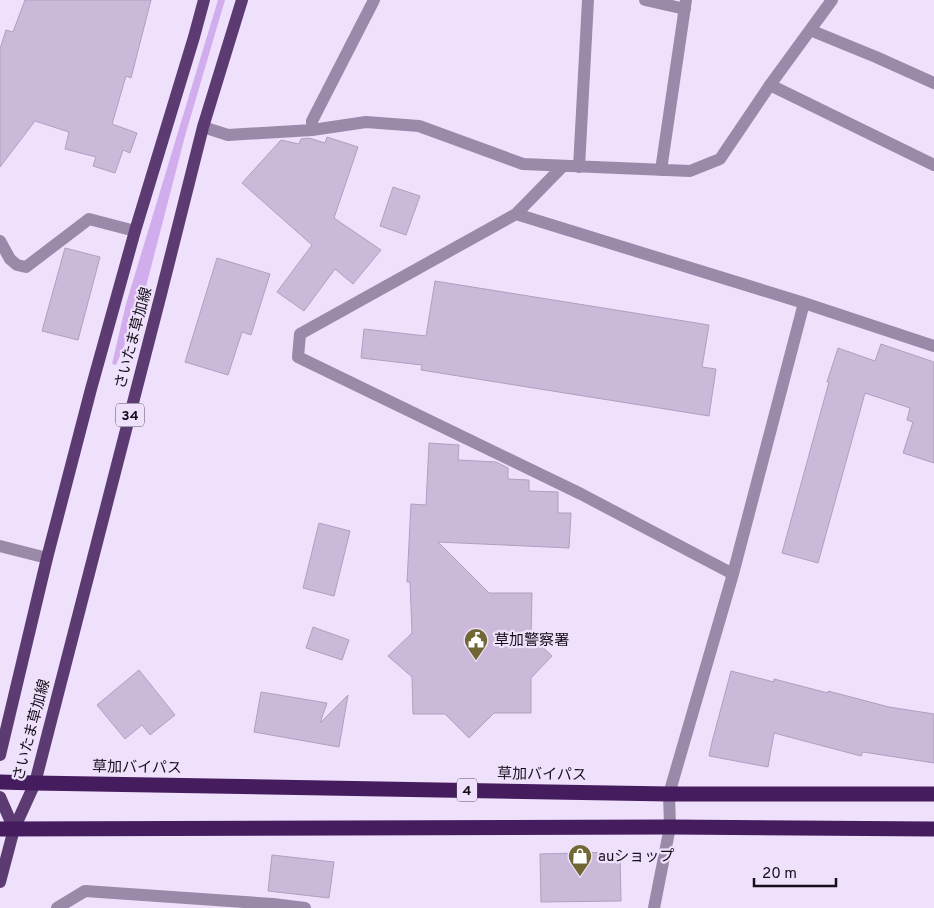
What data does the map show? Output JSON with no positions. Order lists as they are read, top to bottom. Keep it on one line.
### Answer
{"streets":{"highway":["草加バイパス","4"],"main road":["さいたま草加線","34"]},"crossings":[["さいたま草加線","草加バイパス"]],"places":{"public building":["草加警察署"],"shop":["auショップ"]},"scale_bar":"20 m"}
